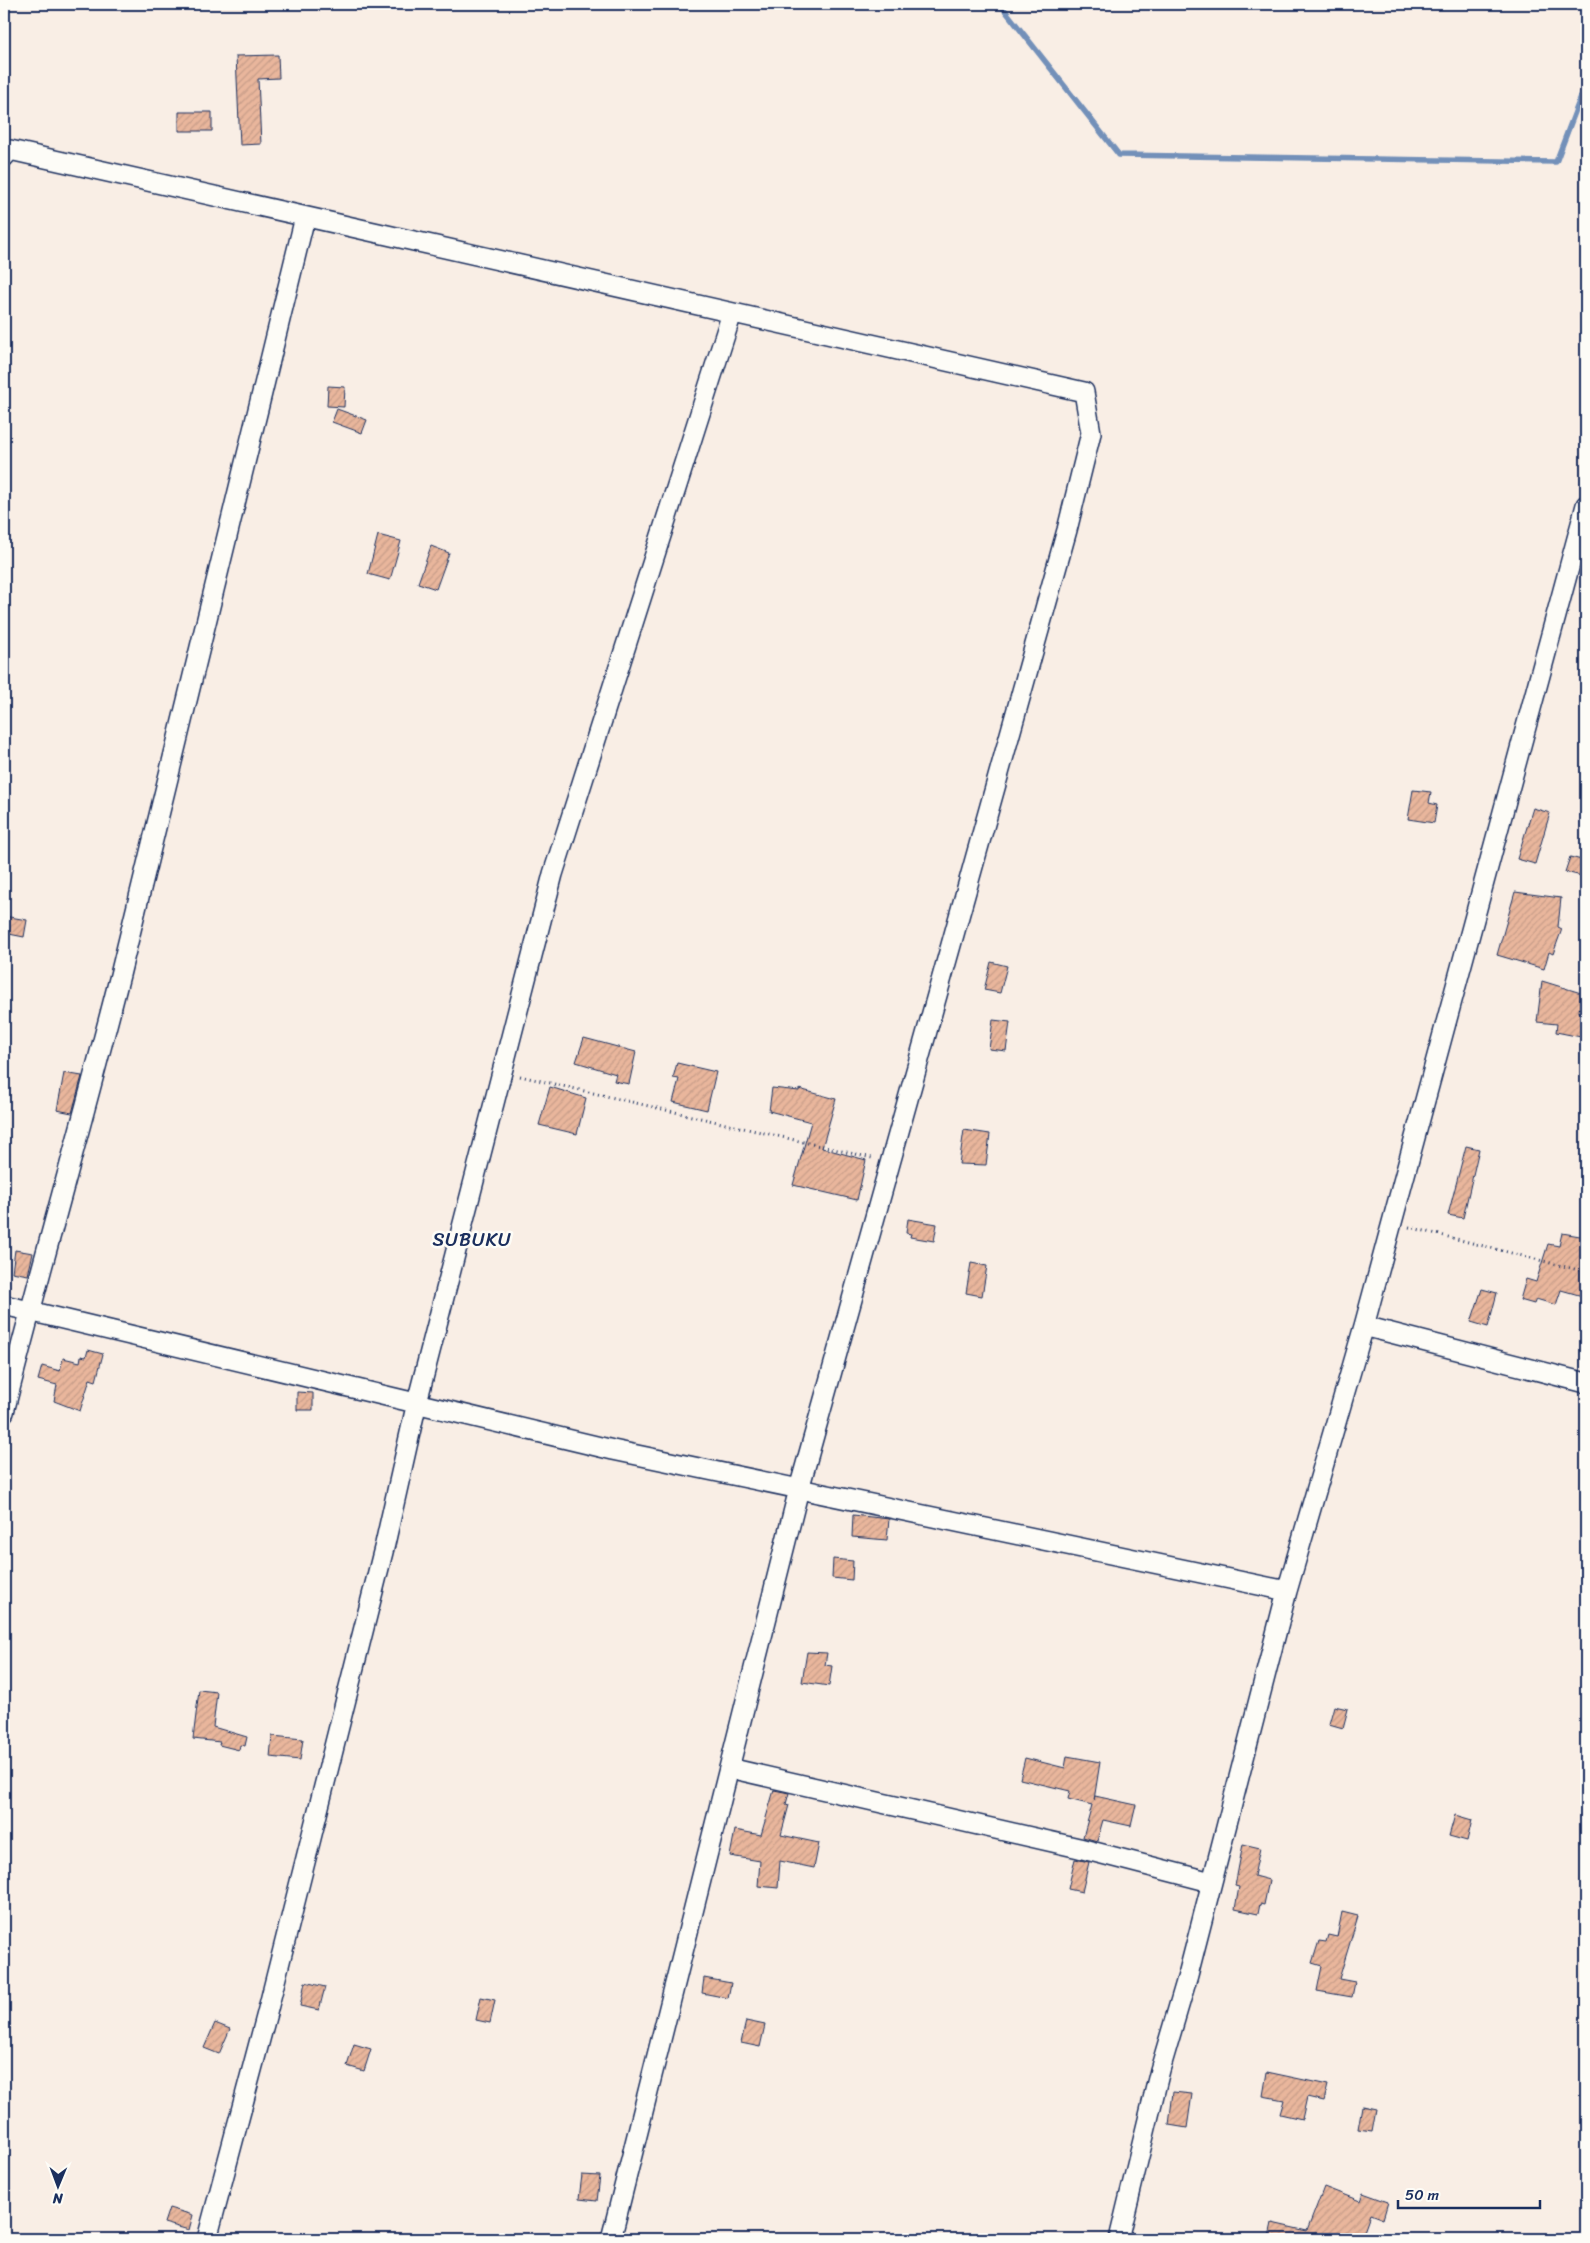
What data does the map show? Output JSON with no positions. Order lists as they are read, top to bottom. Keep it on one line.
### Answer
{"districts":["SUBUKU"],"scale_bar":"50 m","north":"bottom"}
